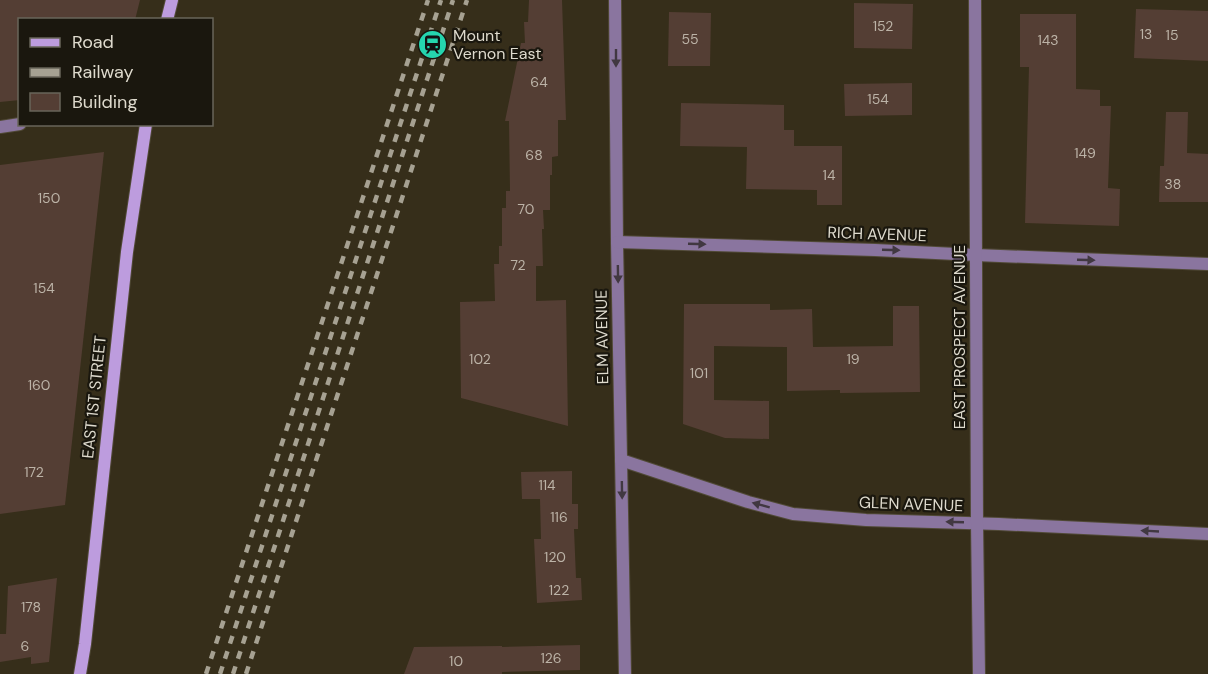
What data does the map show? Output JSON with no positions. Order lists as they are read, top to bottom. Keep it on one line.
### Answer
{"streets":{"main road":["EAST 1ST STREET"],"street":["RICH AVENUE","ELM AVENUE","EAST PROSPECT AVENUE","GLEN AVENUE"]},"crossings":[["RICH AVENUE","ELM AVENUE"],["RICH AVENUE","EAST PROSPECT AVENUE"],["ELM AVENUE","GLEN AVENUE"],["EAST PROSPECT AVENUE","GLEN AVENUE"]],"one_way":["RICH AVENUE","ELM AVENUE","GLEN AVENUE"],"places":{"station":["Mount Vernon East"]},"house_numbers":["152","13","15","55","143","64","154","149","68","14","38","150","70","72","154","102","19","101","160","172","114","116","120","122","178","6","126","10"],"legend":["Road","Railway","Building"]}
